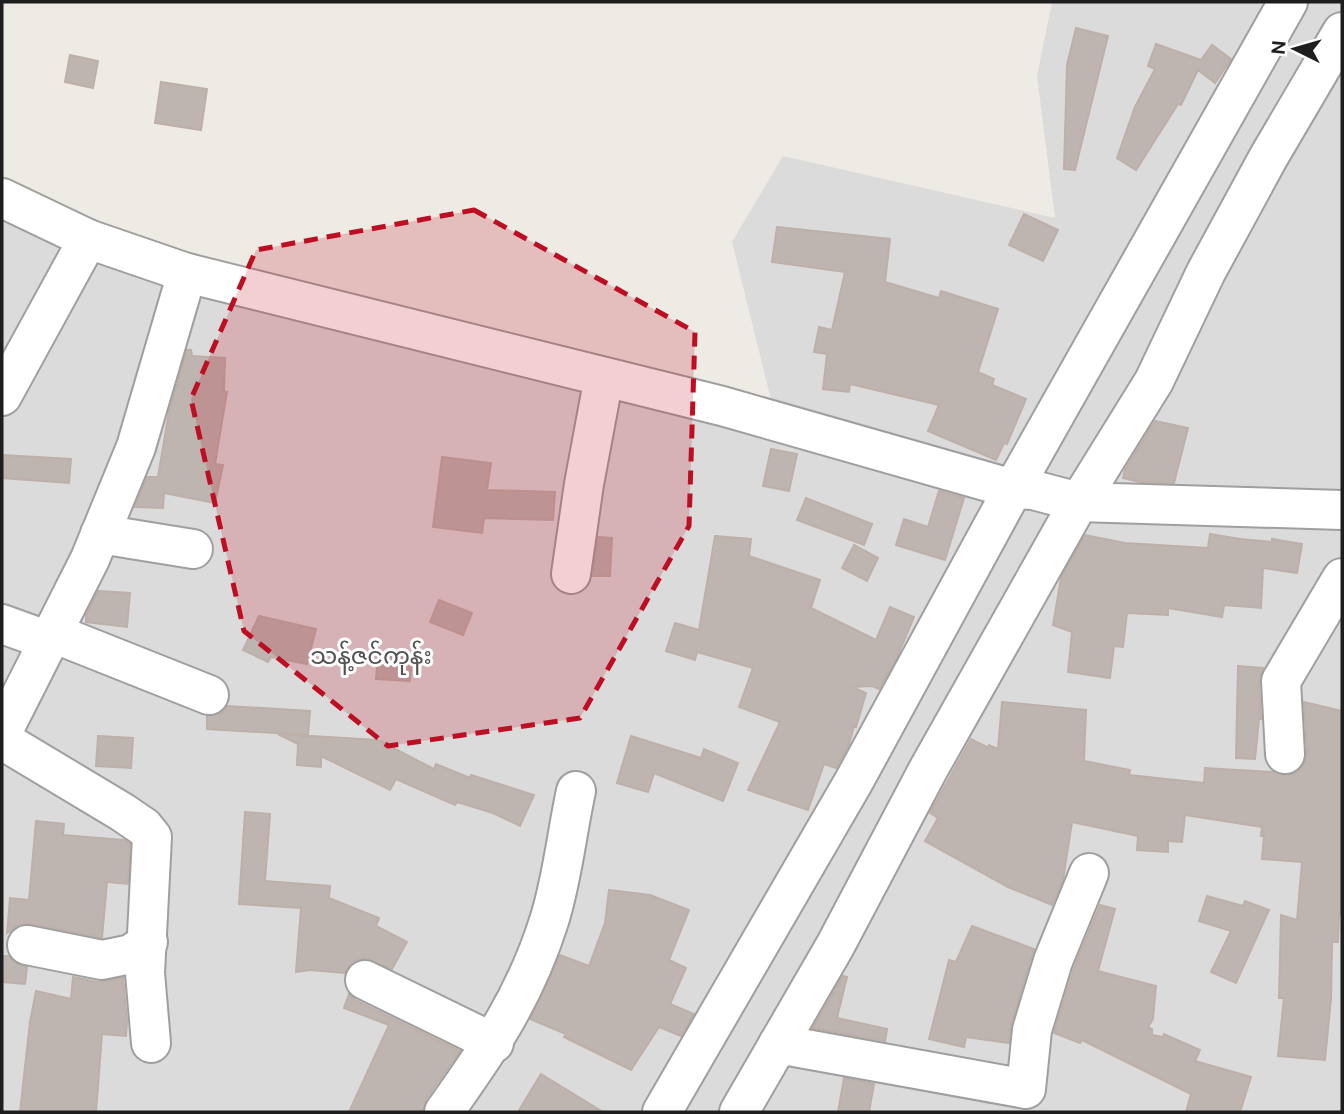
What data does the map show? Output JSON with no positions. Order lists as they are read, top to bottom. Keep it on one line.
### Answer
{"districts":["သန့်ဇင်ကုန်း"],"north":"left"}
